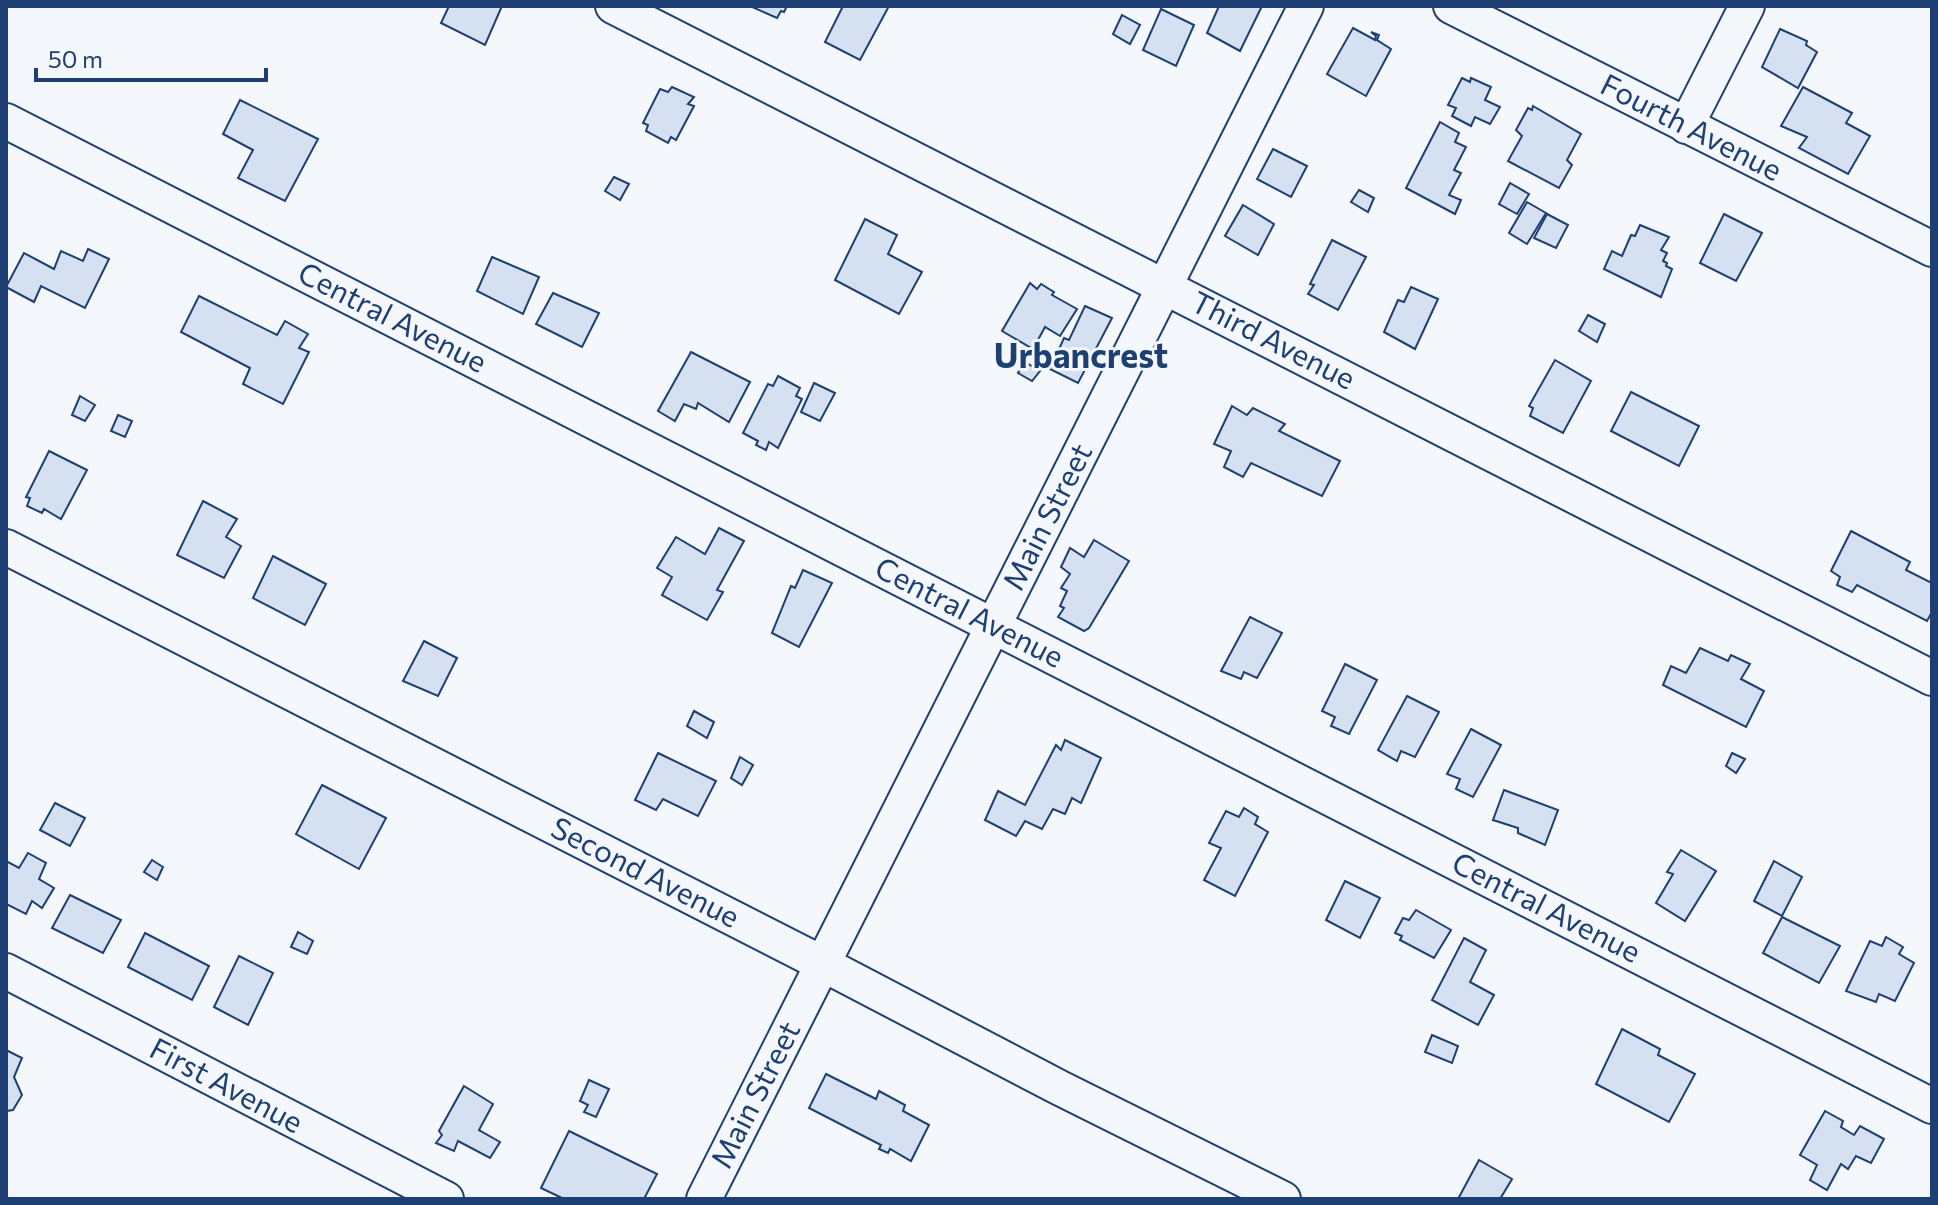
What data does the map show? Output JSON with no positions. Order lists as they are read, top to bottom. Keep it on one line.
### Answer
{"streets":{"street":["Fourth Avenue","Central Avenue","Third Avenue","Main Street","Second Avenue","First Avenue"]},"crossings":[["Central Avenue","Main Street"],["Third Avenue","Main Street"],["Main Street","Second Avenue"]],"districts":["Urbancrest"],"scale_bar":"50 m"}
